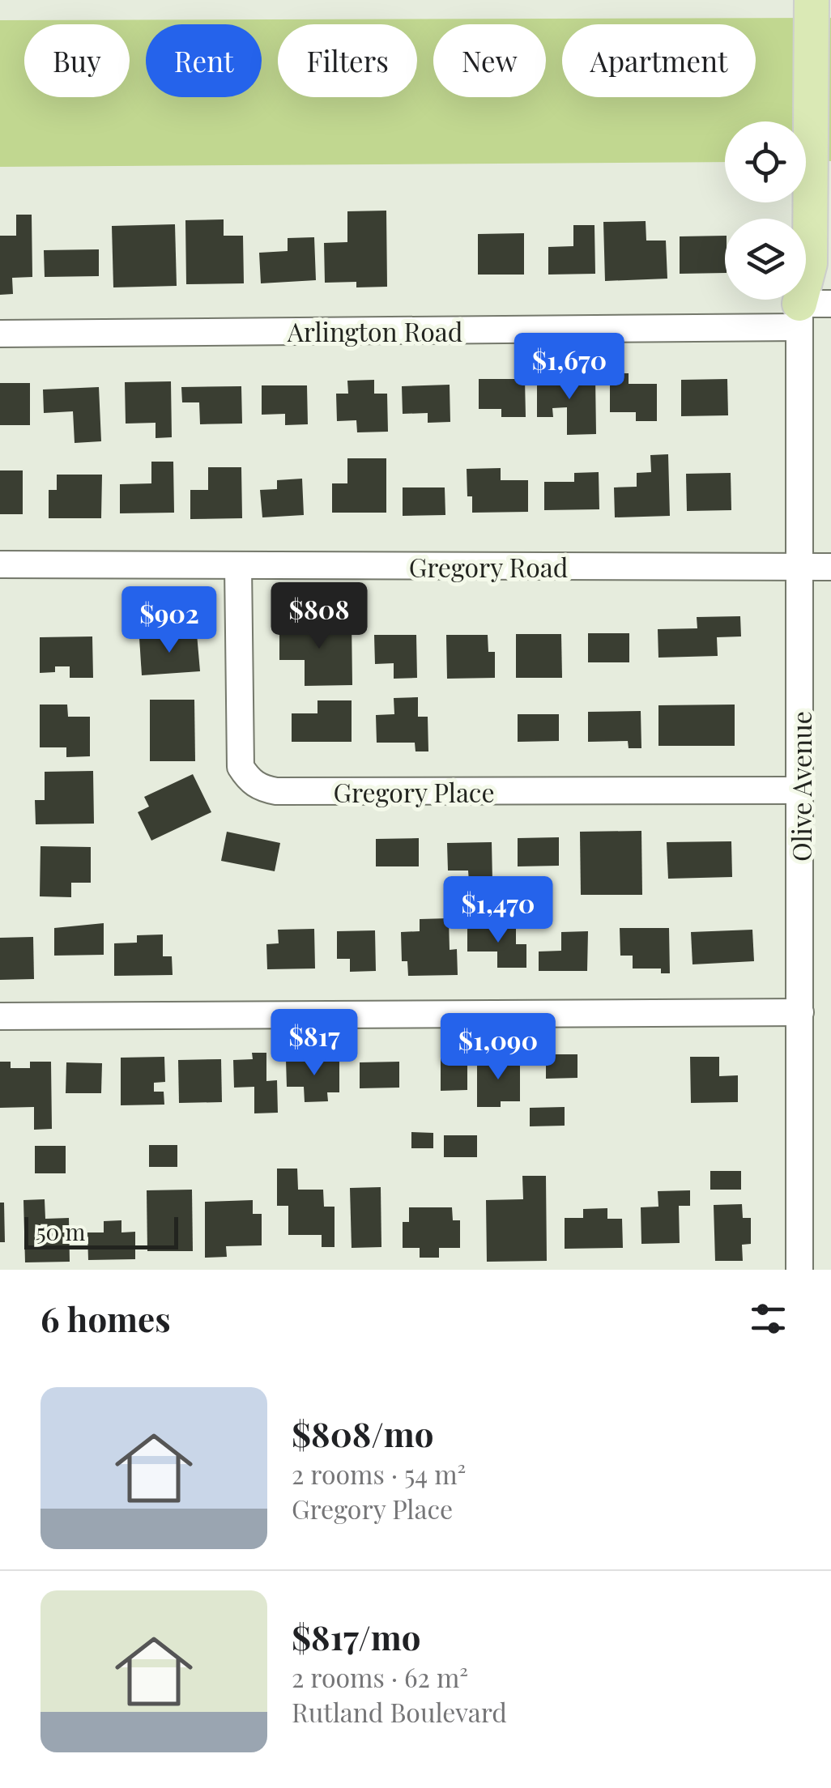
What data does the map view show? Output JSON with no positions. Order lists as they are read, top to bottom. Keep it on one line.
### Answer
{"streets":{"main road":["Olive Avenue"],"street":["Arlington Road","Gregory Road","Gregory Place"]},"crossings":[["Arlington Road","Olive Avenue"],["Gregory Road","Olive Avenue"],["Gregory Road","Gregory Place"],["Olive Avenue","Gregory Place"]],"scale_bar":"50 m","page":{"chip":["Buy","Rent","Filters","New","Apartment"],"price":["$1,670","$808","$902","$1,470","$817","$1,090"],"scale":"50 m","heading":"6 homes","list":[{"name":"$808/mo","note":"2 rooms · 54 m² · Gregory Place"},{"name":"$817/mo","note":"2 rooms · 62 m² · Rutland Boulevard"}]}}
